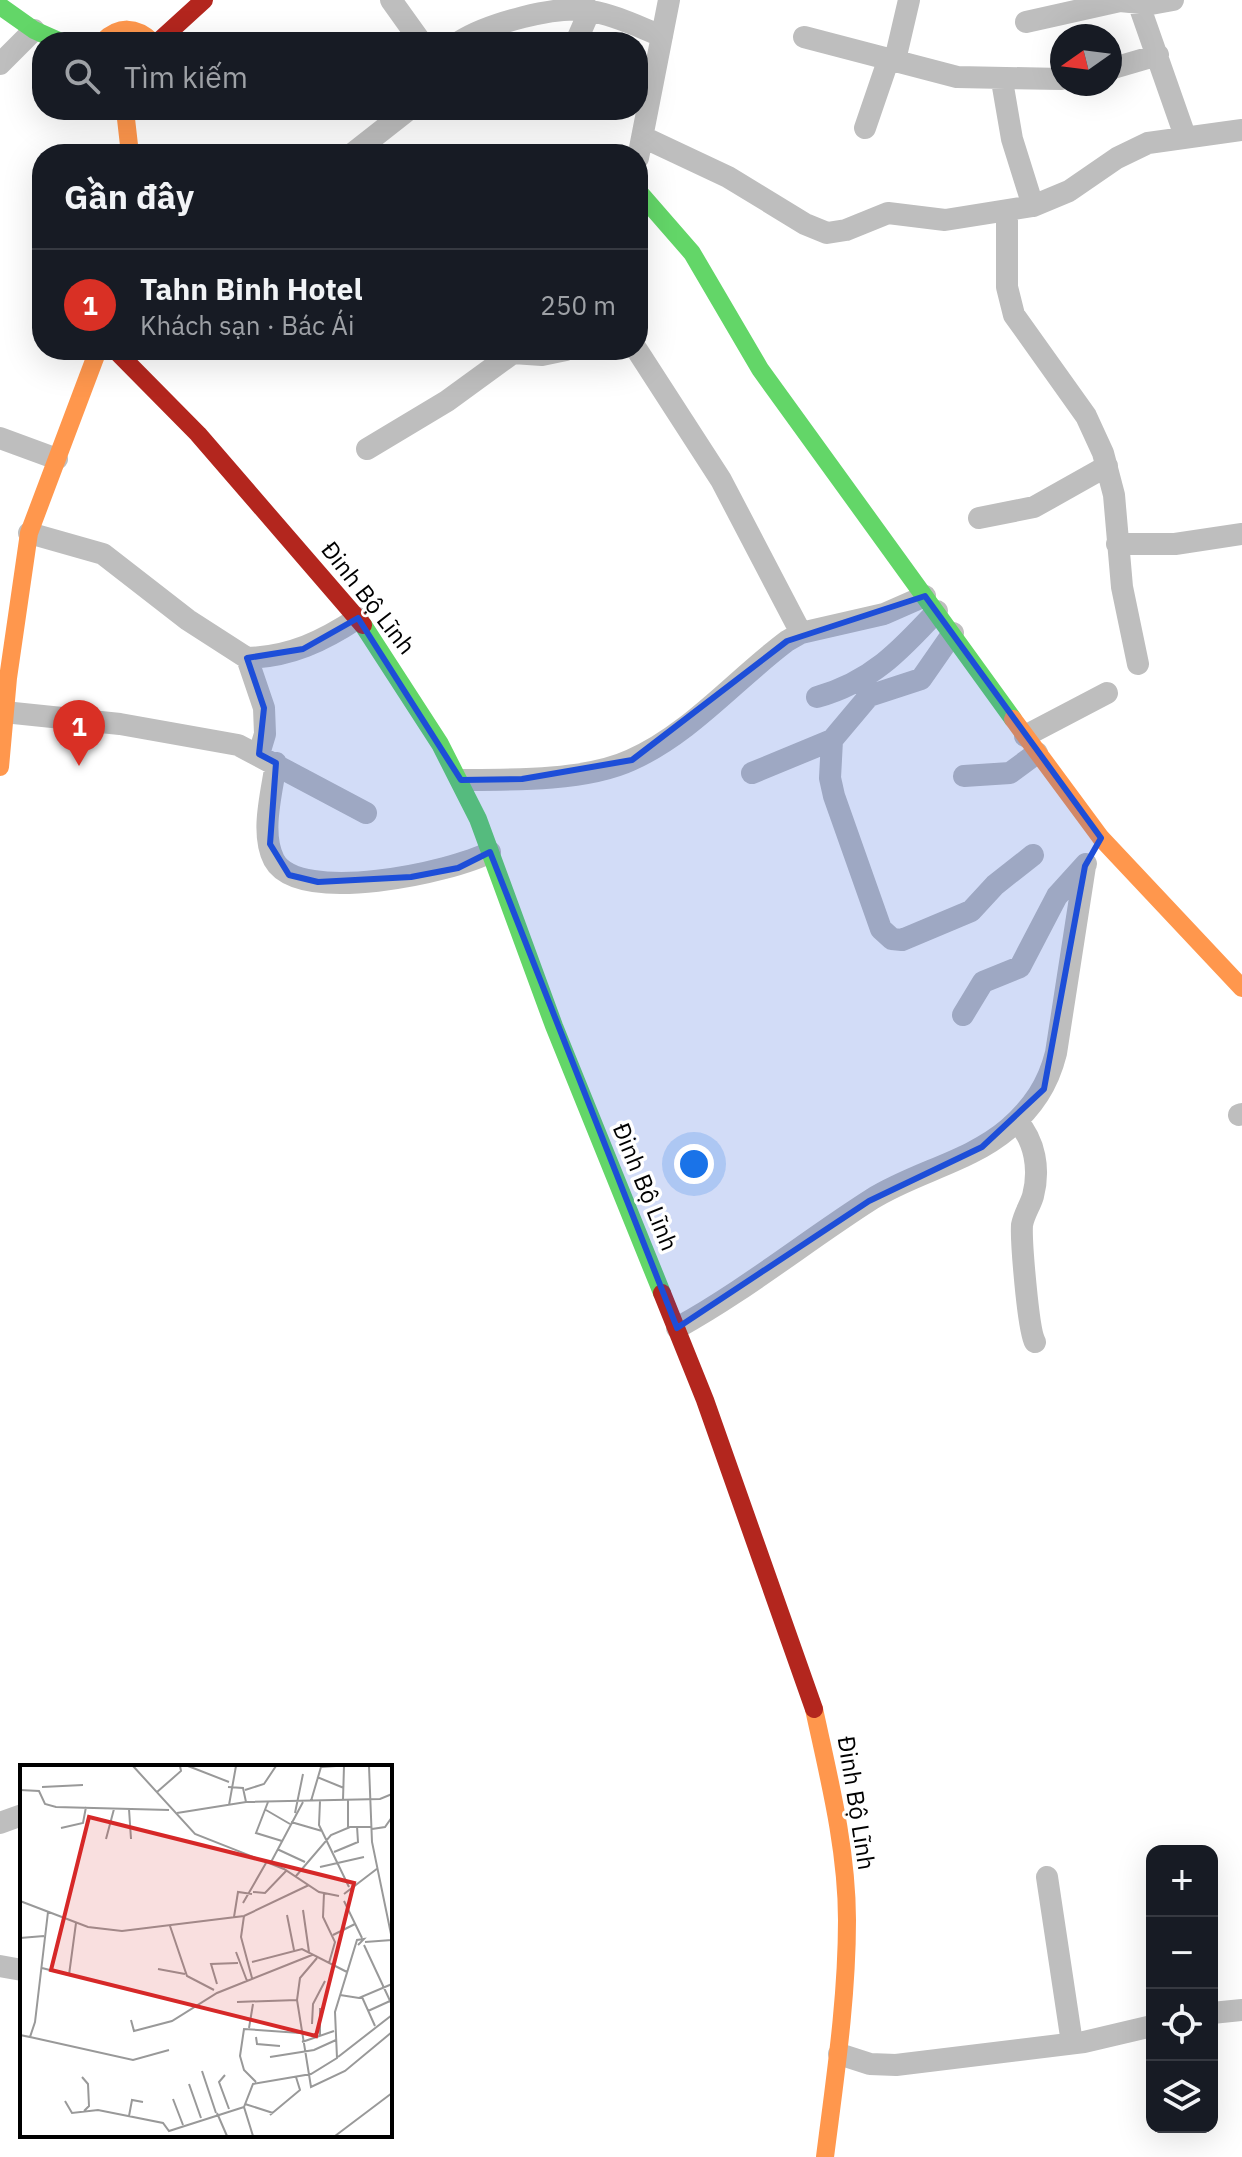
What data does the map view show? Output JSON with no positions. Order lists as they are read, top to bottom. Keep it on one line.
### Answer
{"streets":{"street":["Đinh Bộ Lĩnh"]},"north":"left","page":{"search":"Tìm kiếm","heading":"Gần đây","list":[{"mark":"1","name":"Tahn Binh Hotel","note":"Khách sạn · Bác Ái","value":"250 m"}],"pins":"1","map_buttons":["+","−"]}}
